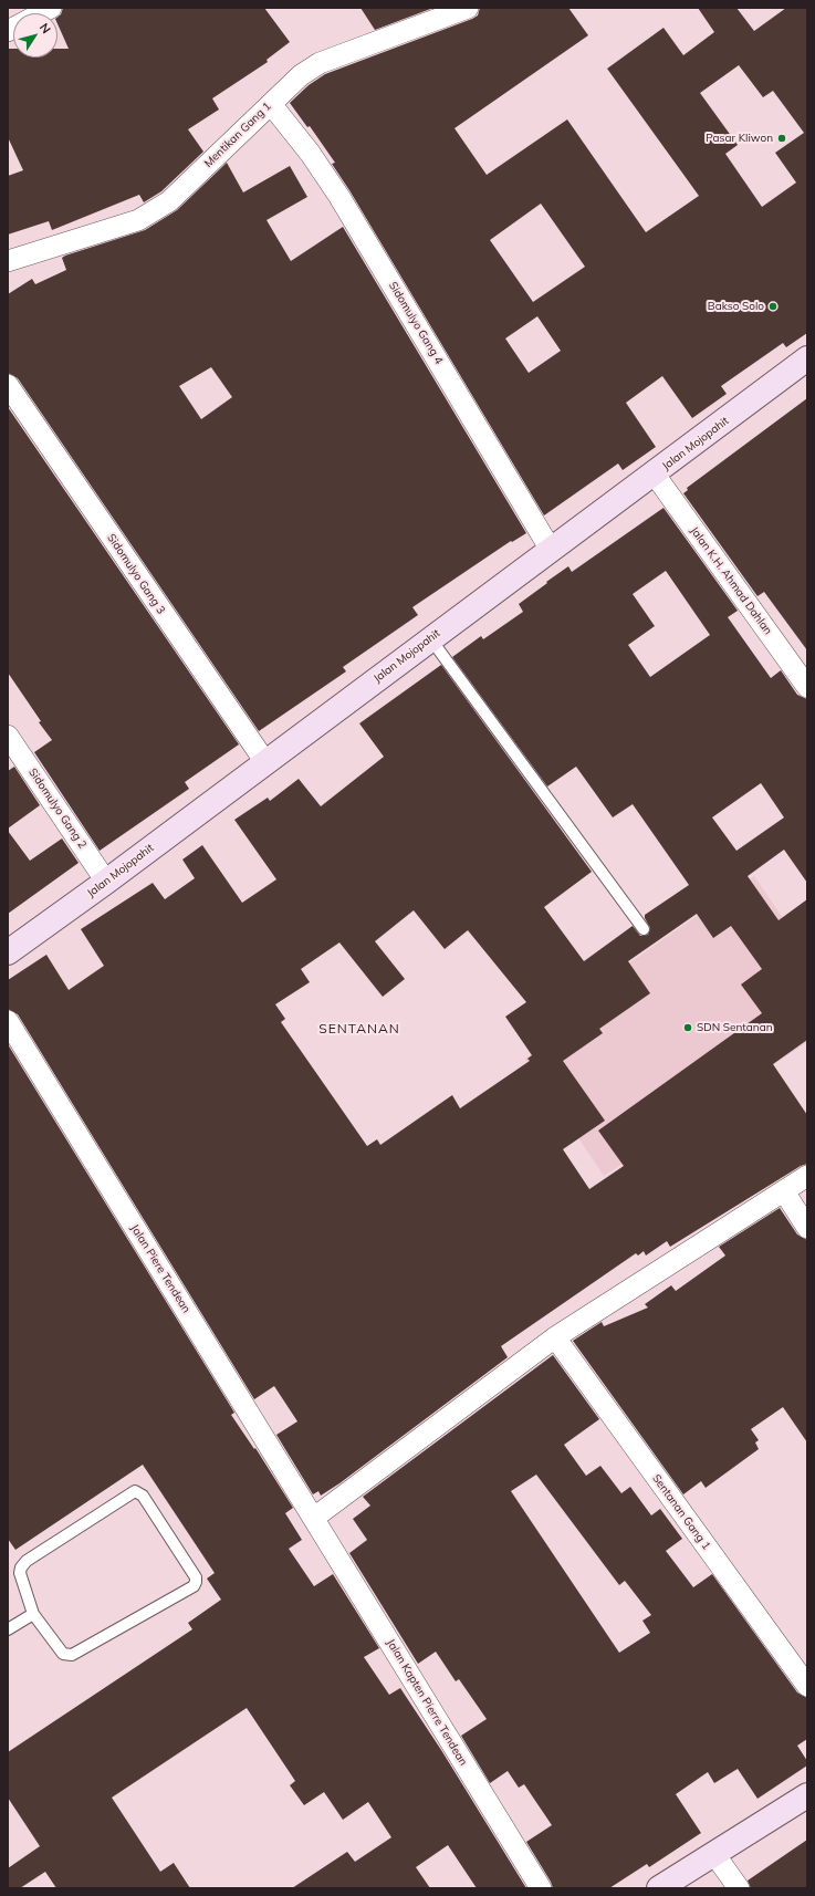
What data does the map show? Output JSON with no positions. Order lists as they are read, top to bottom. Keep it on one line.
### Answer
{"streets":{"main road":["Jalan Mojopahit"],"street":["Mentikan Gang 1","Sidomulyo Gang 4","Sidomulyo Gang 3","Jalan K.H. Ahmad Dahlan","Sidomulyo Gang 2","Jalan Piere Tendean","Sentanan Gang 1","Jalan Kapten Pierre Tendean"]},"crossings":[["Mentikan Gang 1","Sidomulyo Gang 4"],["Sidomulyo Gang 4","Jalan Mojopahit"],["Jalan Mojopahit","Sidomulyo Gang 3"],["Jalan Mojopahit","Jalan K.H. Ahmad Dahlan"],["Jalan Mojopahit","Sidomulyo Gang 2"],["Jalan Piere Tendean","Jalan Kapten Pierre Tendean"]],"districts":["SENTANAN"],"places":["Pasar Kliwon","Bakso Solo","SDN Sentanan"],"north":"top right"}
